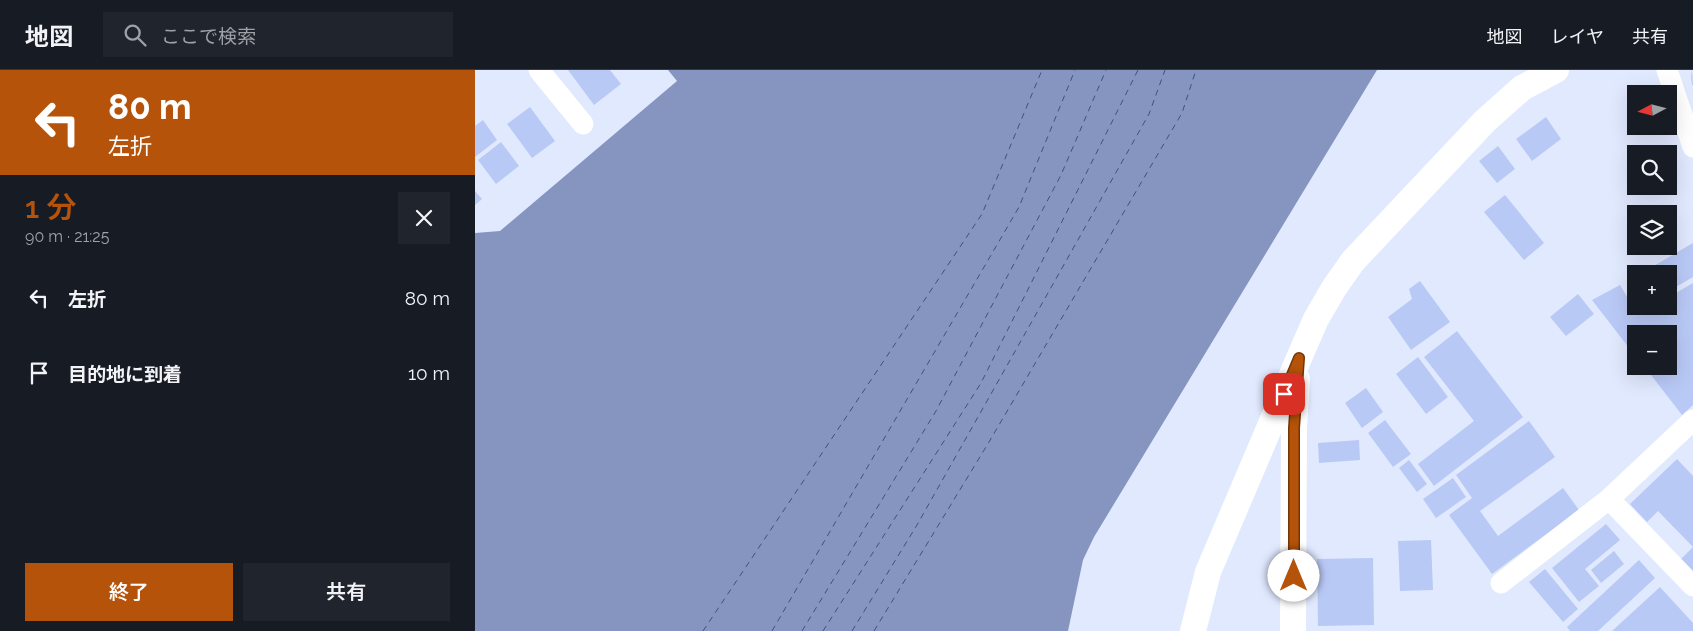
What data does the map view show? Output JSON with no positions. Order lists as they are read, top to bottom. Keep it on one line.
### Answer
{"north":"left","page":{"header":"地図","search":"ここで検索","nav":["地図","レイヤ","共有"],"turn":["80 m","左折"],"map_buttons":["+","−"],"heading":["1 分","90 m · 21:25"],"list":[{"name":"左折","value":"80 m"},{"name":"目的地に到着","value":"10 m"}],"buttons":["終了","共有"]}}
